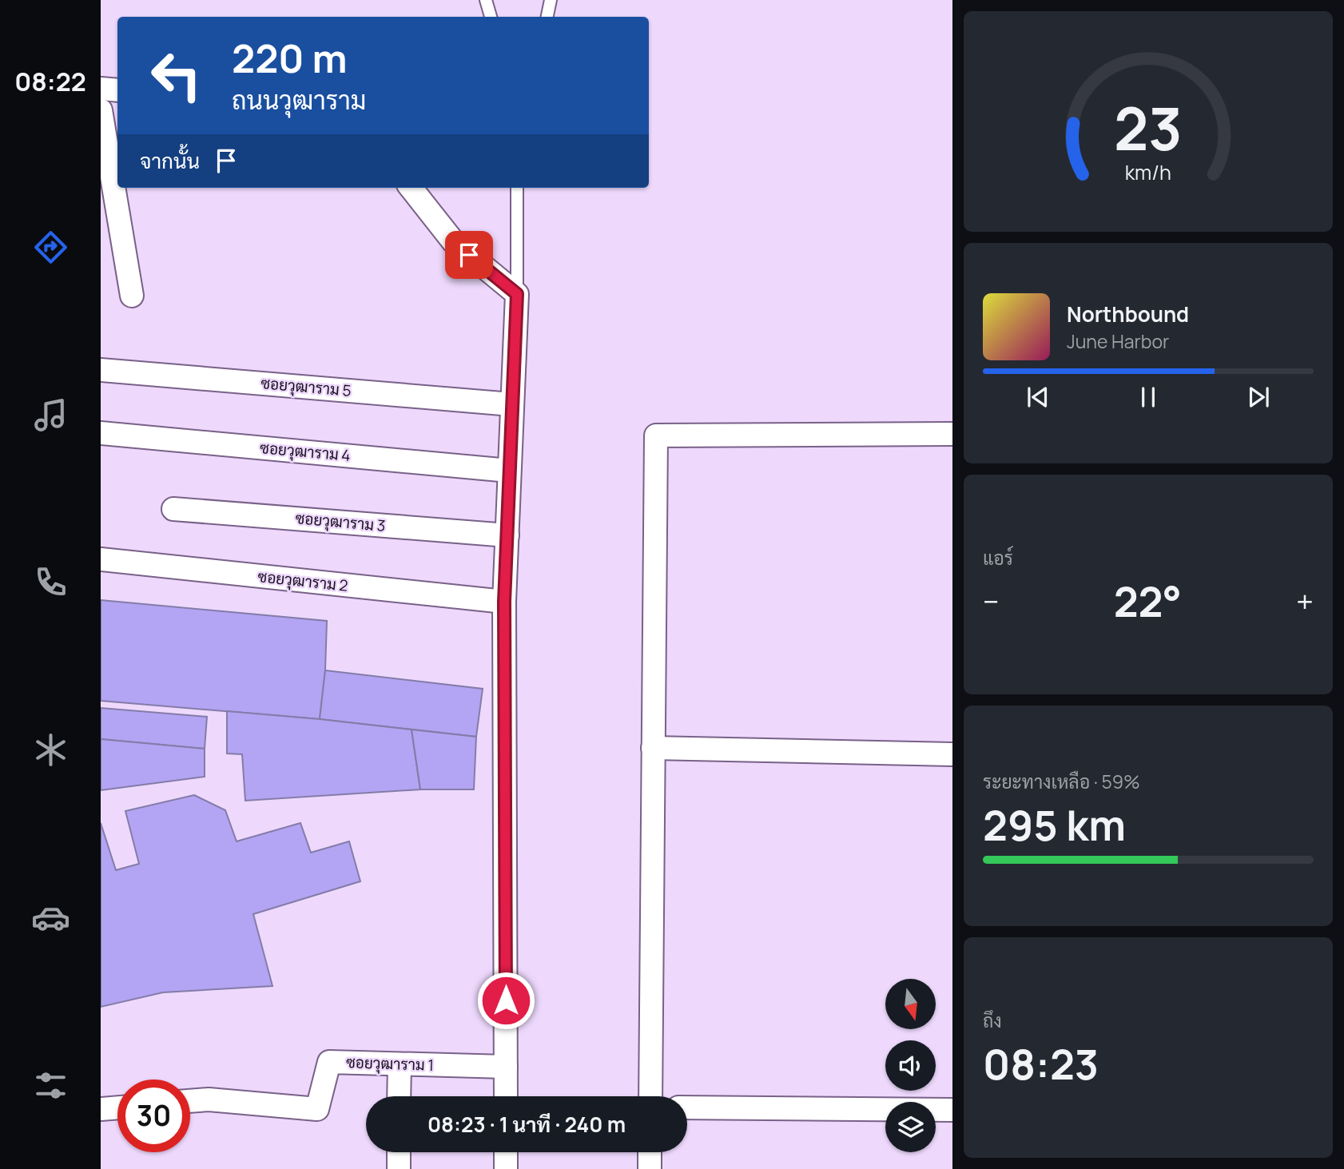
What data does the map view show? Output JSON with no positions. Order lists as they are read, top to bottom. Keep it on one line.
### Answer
{"streets":{"street":["ซอยวุฒาราม 5","ซอยวุฒาราม 4","ซอยวุฒาราม 3","ซอยวุฒาราม 2","ซอยวุฒาราม 1"]},"north":"bottom","page":{"tabs":"08:22","turn":["220 m","ถนนวุฒาราม"],"then":"จากนั้น","song":["Northbound","June Harbor"],"tile":["แอร์",["ระยะทางเหลือ · 59%","295 km"],["ถึง","08:23"]],"heat":["−","22°","+"],"limit":"30","trip":"08:23 · 1 นาที · 240 m","gauge":["23","km/h"]}}
